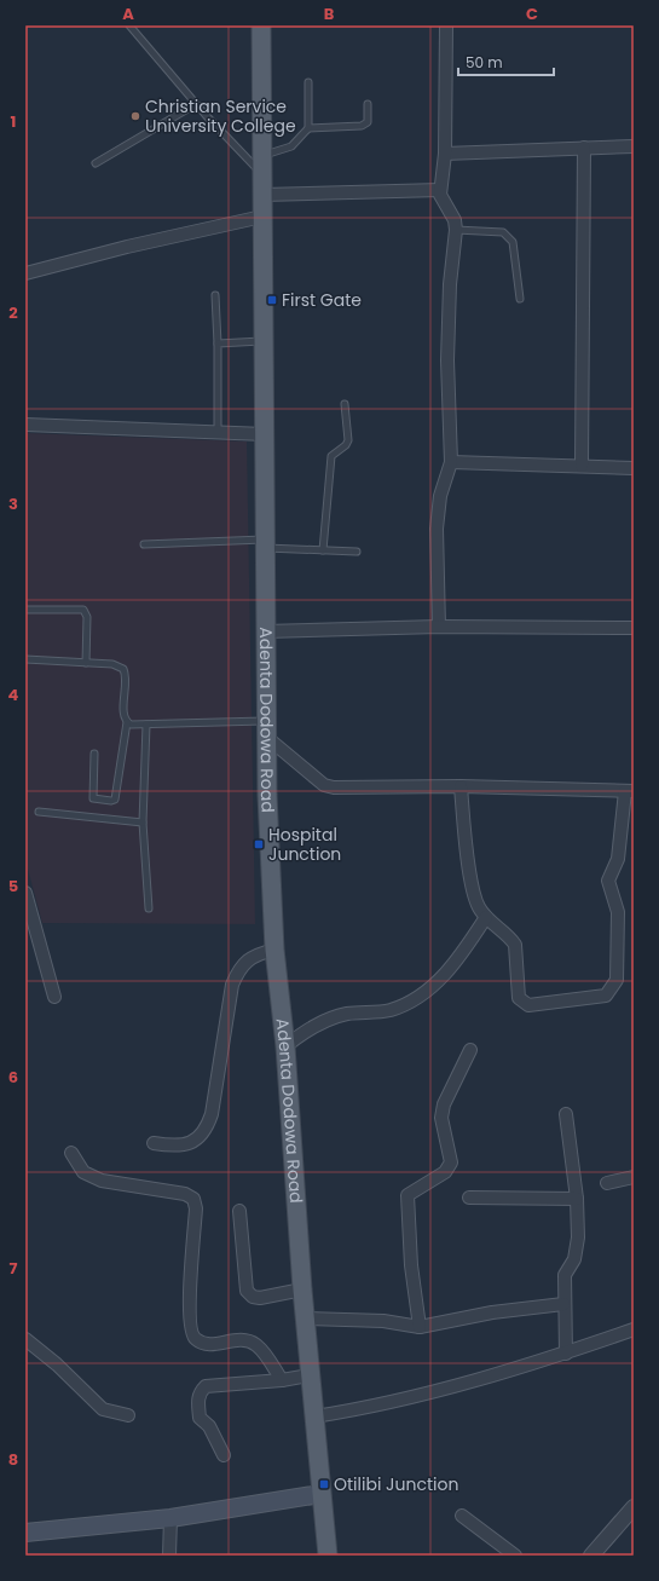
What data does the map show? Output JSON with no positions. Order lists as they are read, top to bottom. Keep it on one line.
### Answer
{"streets":{"main road":["Adenta Dodowa Road"]},"places":{"other":["Christian Service University College"],"transit":["First Gate","Hospital Junction","Otilibi Junction"]},"scale_bar":"50 m","grid":{"columns":["A","B","C"],"rows":["1","2","3","4","5","6","7","8"]}}
